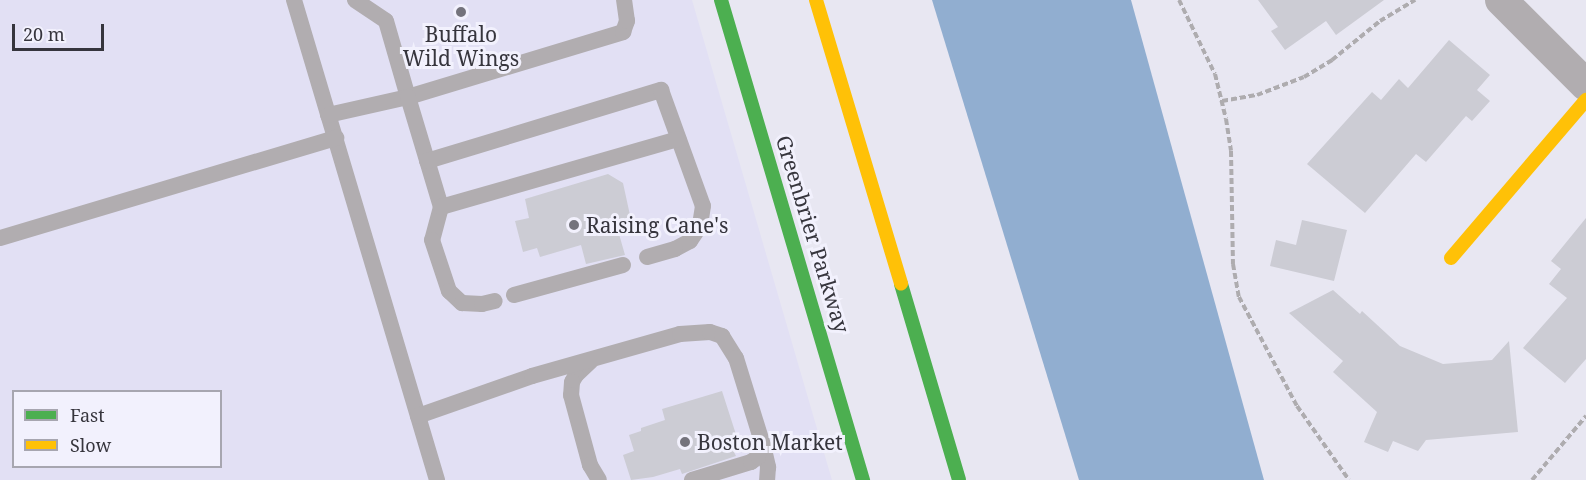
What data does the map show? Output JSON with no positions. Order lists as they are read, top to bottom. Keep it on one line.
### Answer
{"streets":{"main road":["Greenbrier Parkway"]},"places":["Buffalo Wild Wings","Raising Cane's","Boston Market"],"legend":["Fast","Slow"],"scale_bar":"20 m"}
